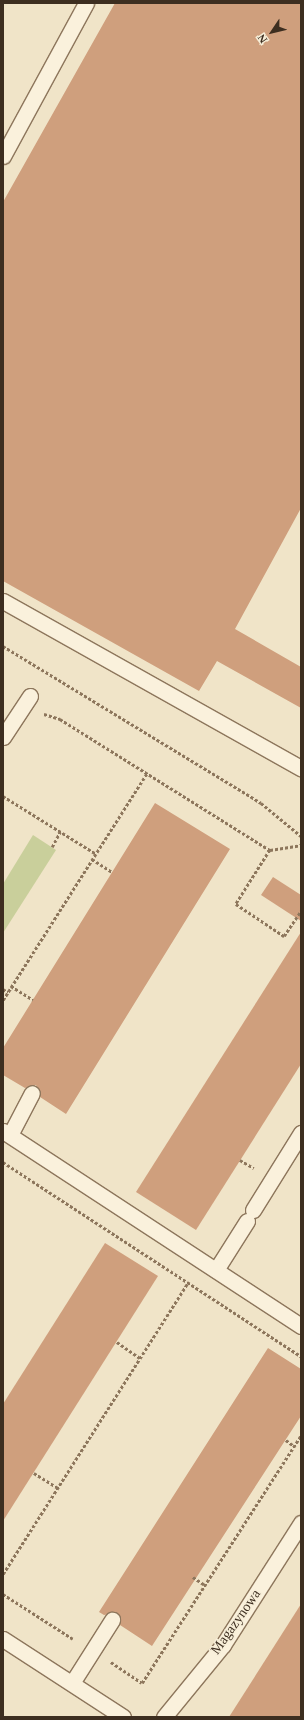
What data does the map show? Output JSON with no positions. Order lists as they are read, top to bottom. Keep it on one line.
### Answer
{"streets":{"lane":["Magazynowa"]},"north":"bottom left"}
